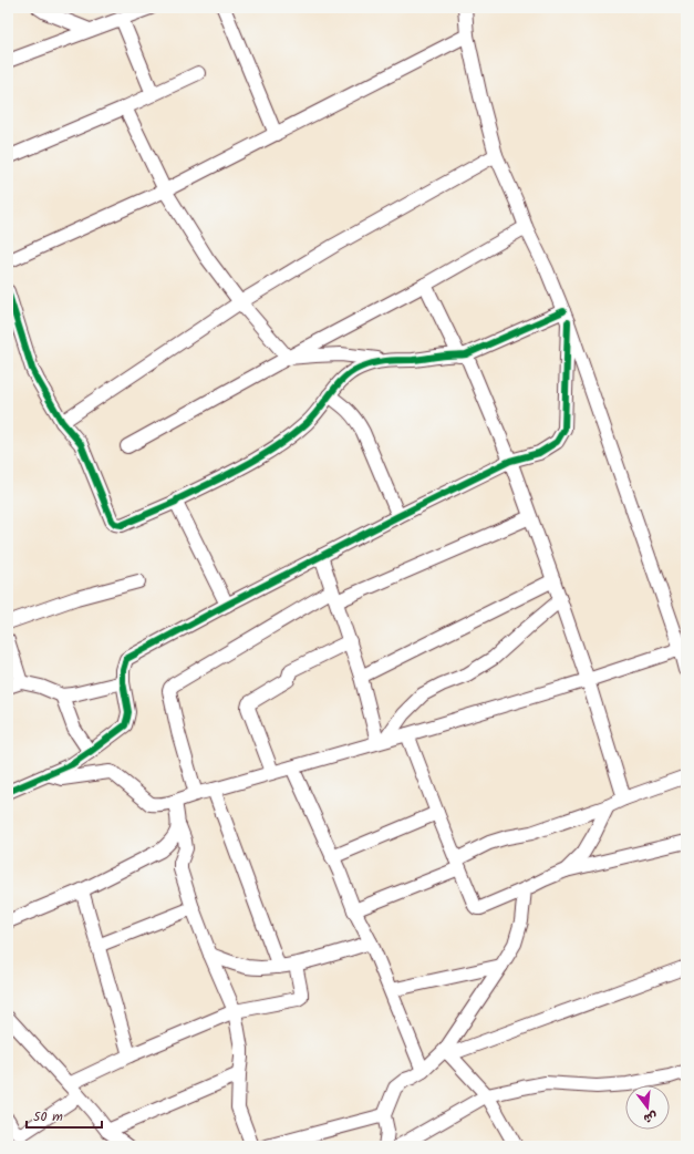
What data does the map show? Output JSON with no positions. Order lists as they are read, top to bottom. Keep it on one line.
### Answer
{"scale_bar":"50 m","north":"bottom"}
